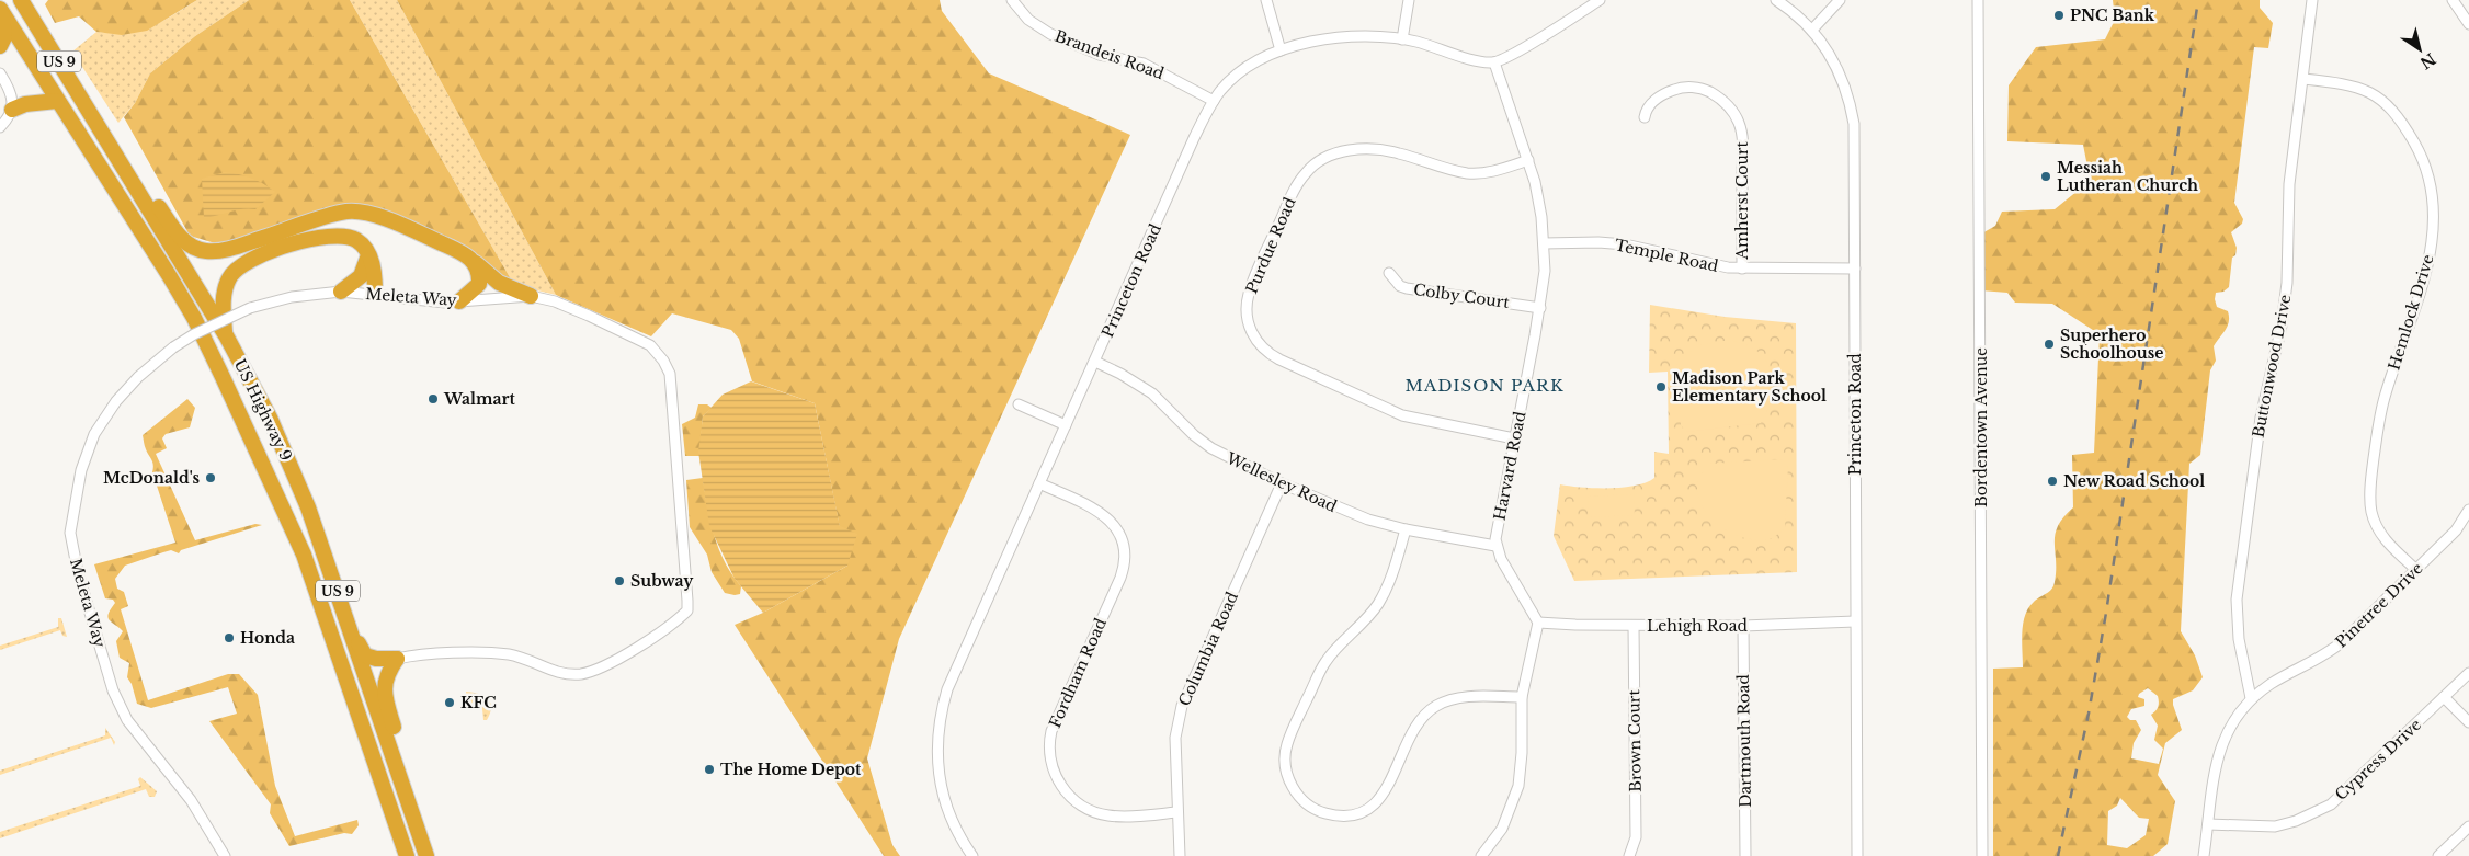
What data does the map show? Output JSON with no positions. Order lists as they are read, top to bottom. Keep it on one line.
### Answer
{"streets":{"highway":["US 9","US Highway 9"],"street":["Brandeis Road","Amherst Court","Purdue Road","Temple Road","Princeton Road","Colby Court","Meleta Way","Hemlock Drive","Buttonwood Drive","Bordentown Avenue","Harvard Road","Wellesley Road","Pinetree Drive","Lehigh Road","Columbia Road","Fordham Road","Brown Court","Dartmouth Road","Cypress Drive"]},"crossings":[["Brandeis Road","Princeton Road"],["Amherst Court","Temple Road"],["Purdue Road","Harvard Road"],["Temple Road","Princeton Road"],["Temple Road","Harvard Road"],["Princeton Road","Harvard Road"],["Princeton Road","Wellesley Road"],["Princeton Road","Lehigh Road"],["Princeton Road","Fordham Road"],["Colby Court","Harvard Road"],["Hemlock Drive","Buttonwood Drive"],["Hemlock Drive","Pinetree Drive"],["Buttonwood Drive","Pinetree Drive"],["Harvard Road","Wellesley Road"],["Wellesley Road","Columbia Road"],["Pinetree Drive","Cypress Drive"],["Lehigh Road","Brown Court"],["Lehigh Road","Dartmouth Road"],["Columbia Road","Fordham Road"]],"districts":["MADISON PARK"],"places":["PNC Bank","Messiah Lutheran Church","Superhero Schoolhouse","Madison Park Elementary School","Walmart","McDonald's","New Road School","Subway","Honda","KFC","The Home Depot"],"north":"bottom right"}
